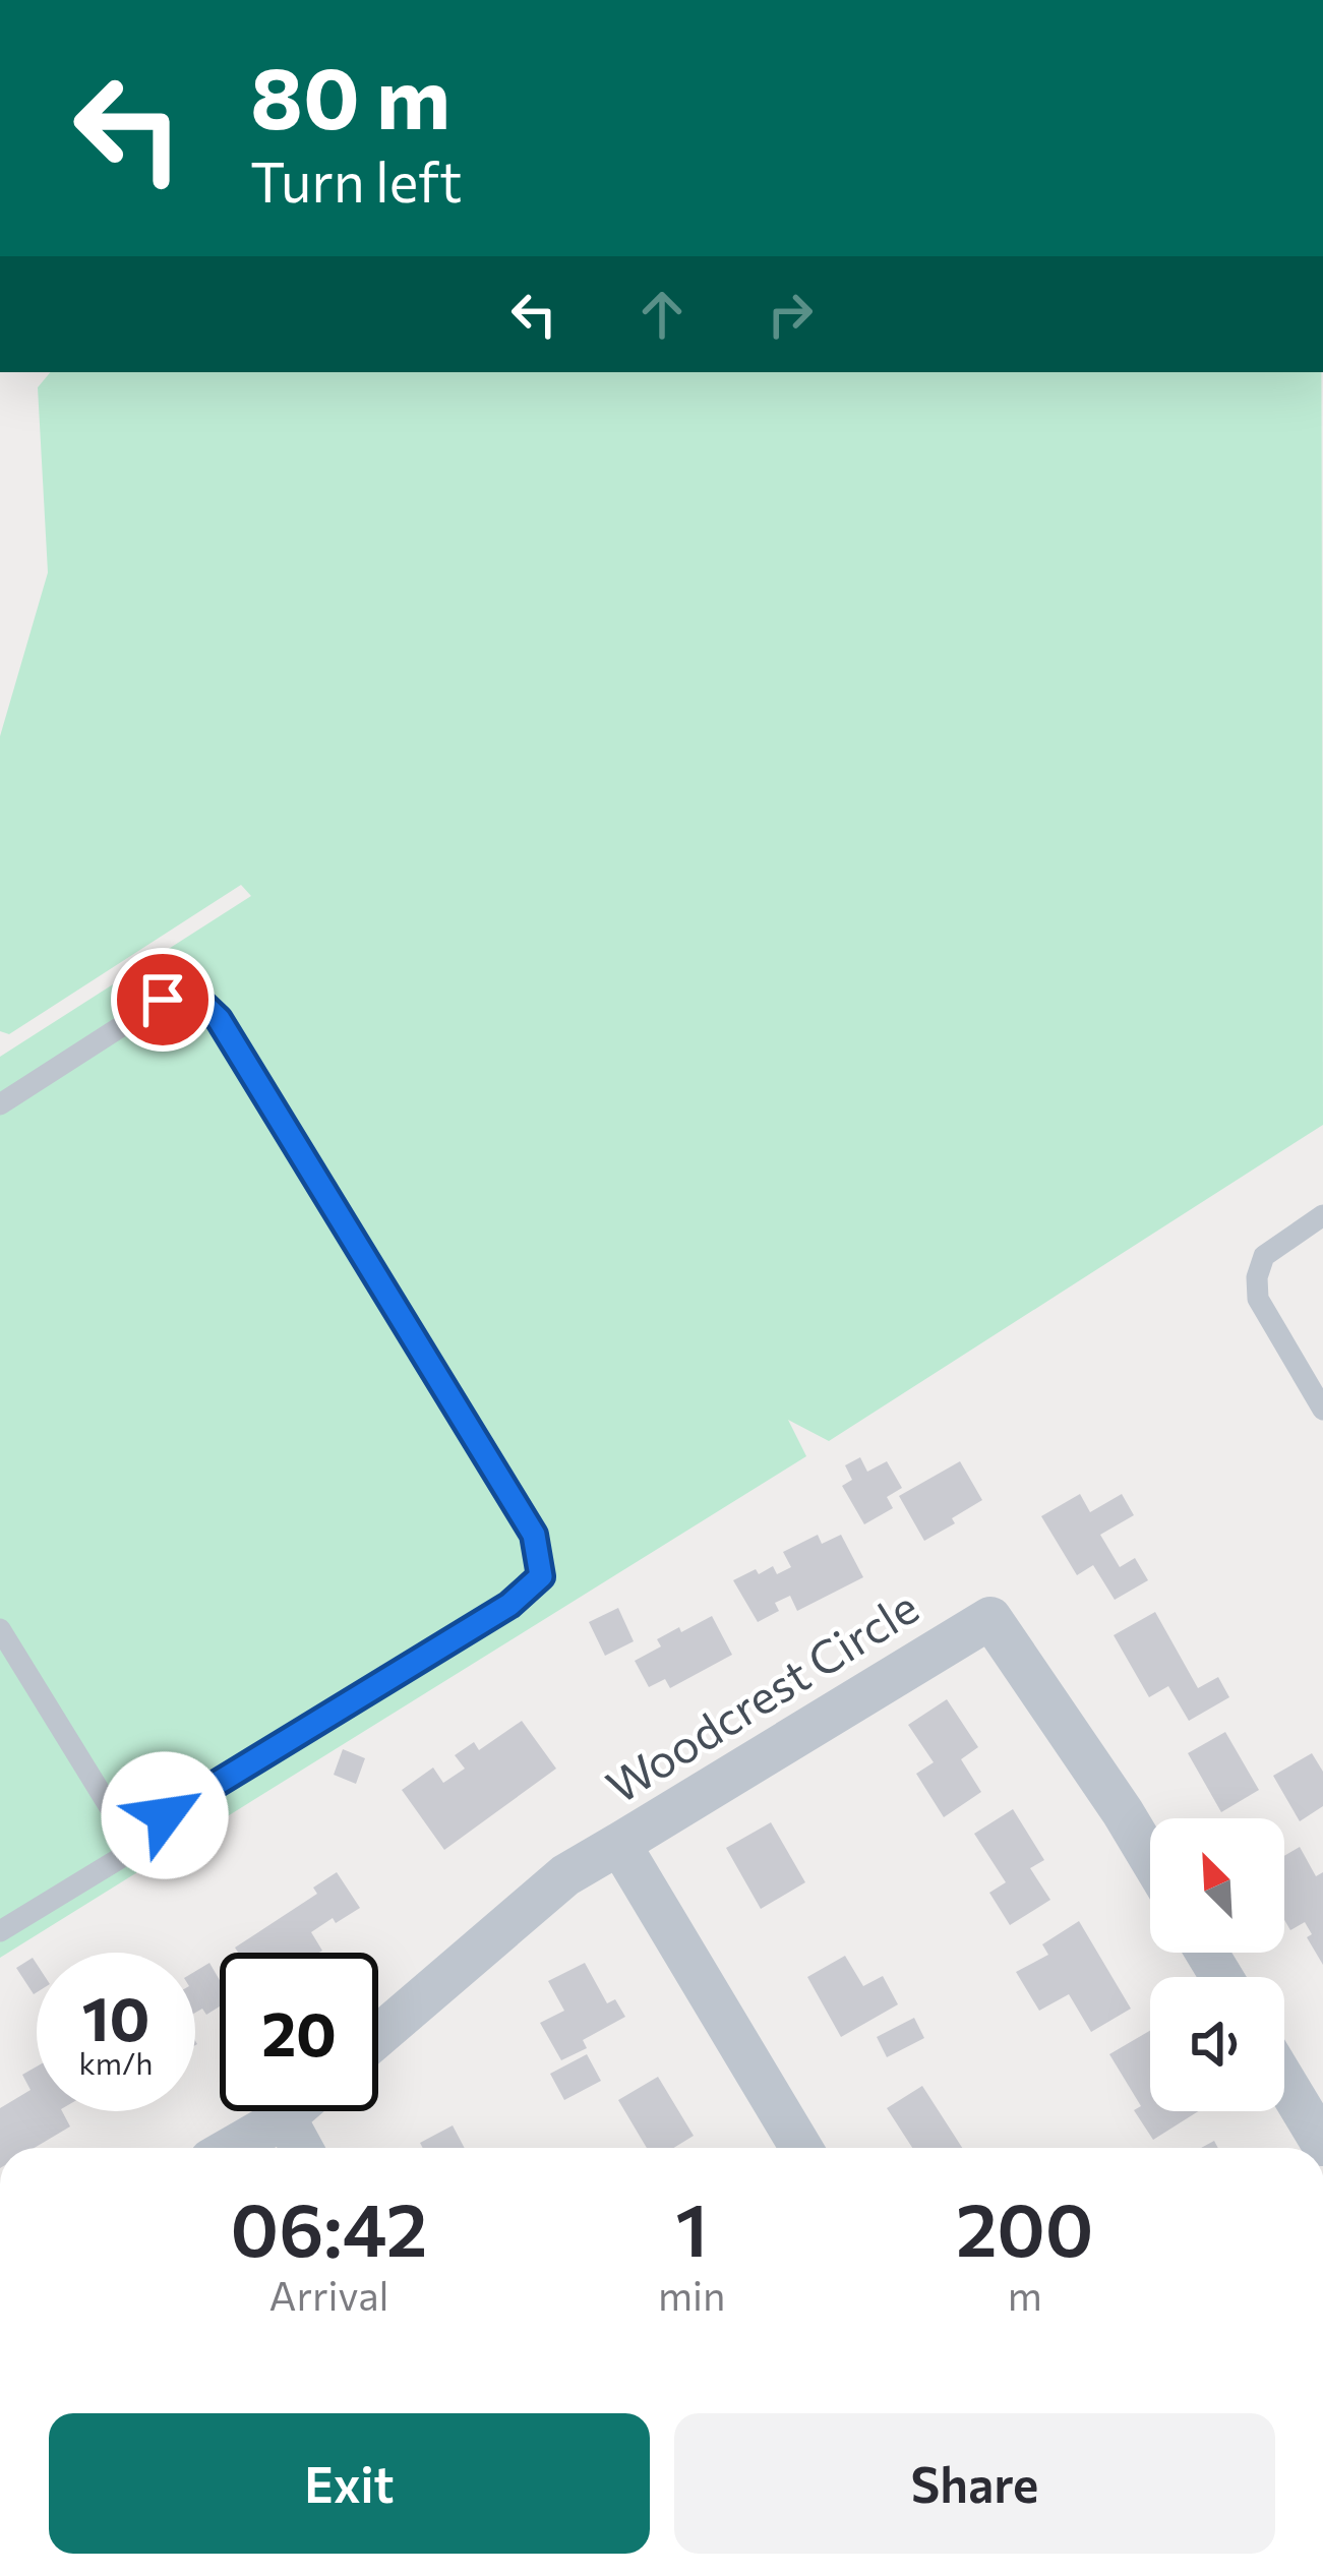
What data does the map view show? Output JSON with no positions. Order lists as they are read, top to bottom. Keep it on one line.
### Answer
{"streets":{"street":["Woodcrest Circle"]},"north":"top left","page":{"turn":["80 m","Turn left"],"speed":"10 km/h","limit":"20","eta":["06:42","Arrival","1","min","200","m"],"buttons":["Exit","Share"]}}
